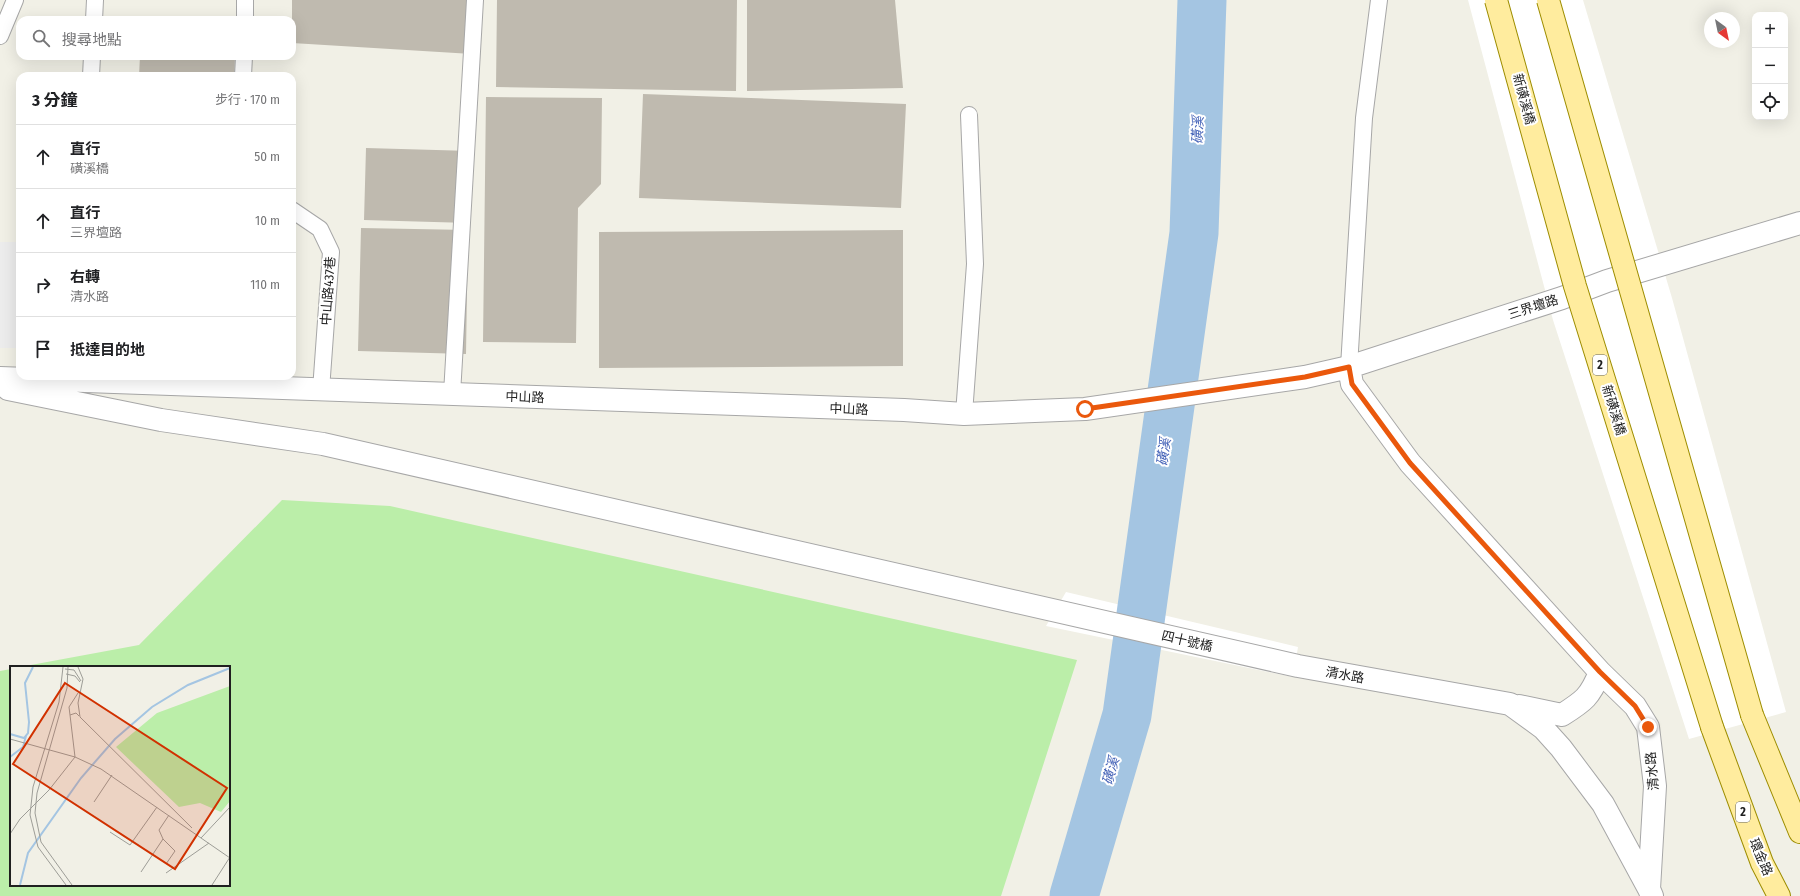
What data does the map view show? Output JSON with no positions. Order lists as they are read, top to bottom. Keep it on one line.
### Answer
{"streets":{"main road":["新磺溪橋","2","環金路"],"street":["三界壇路","中山路","四十號橋","清水路"],"lane":["中山路437巷"]},"crossings":[["新磺溪橋","環金路"],["中山路437巷","中山路"],["三界壇路","中山路"],["三界壇路","清水路"],["四十號橋","清水路"]],"water":["磺溪"],"north":"bottom right","page":{"map_buttons":["+","−"],"search":"搜尋地點","heading":["3 分鐘","步行 · 170 m"],"list":[["直行","磺溪橋","50 m"],["直行","三界壇路","10 m"],["右轉","清水路","110 m"],"抵達目的地"]}}
